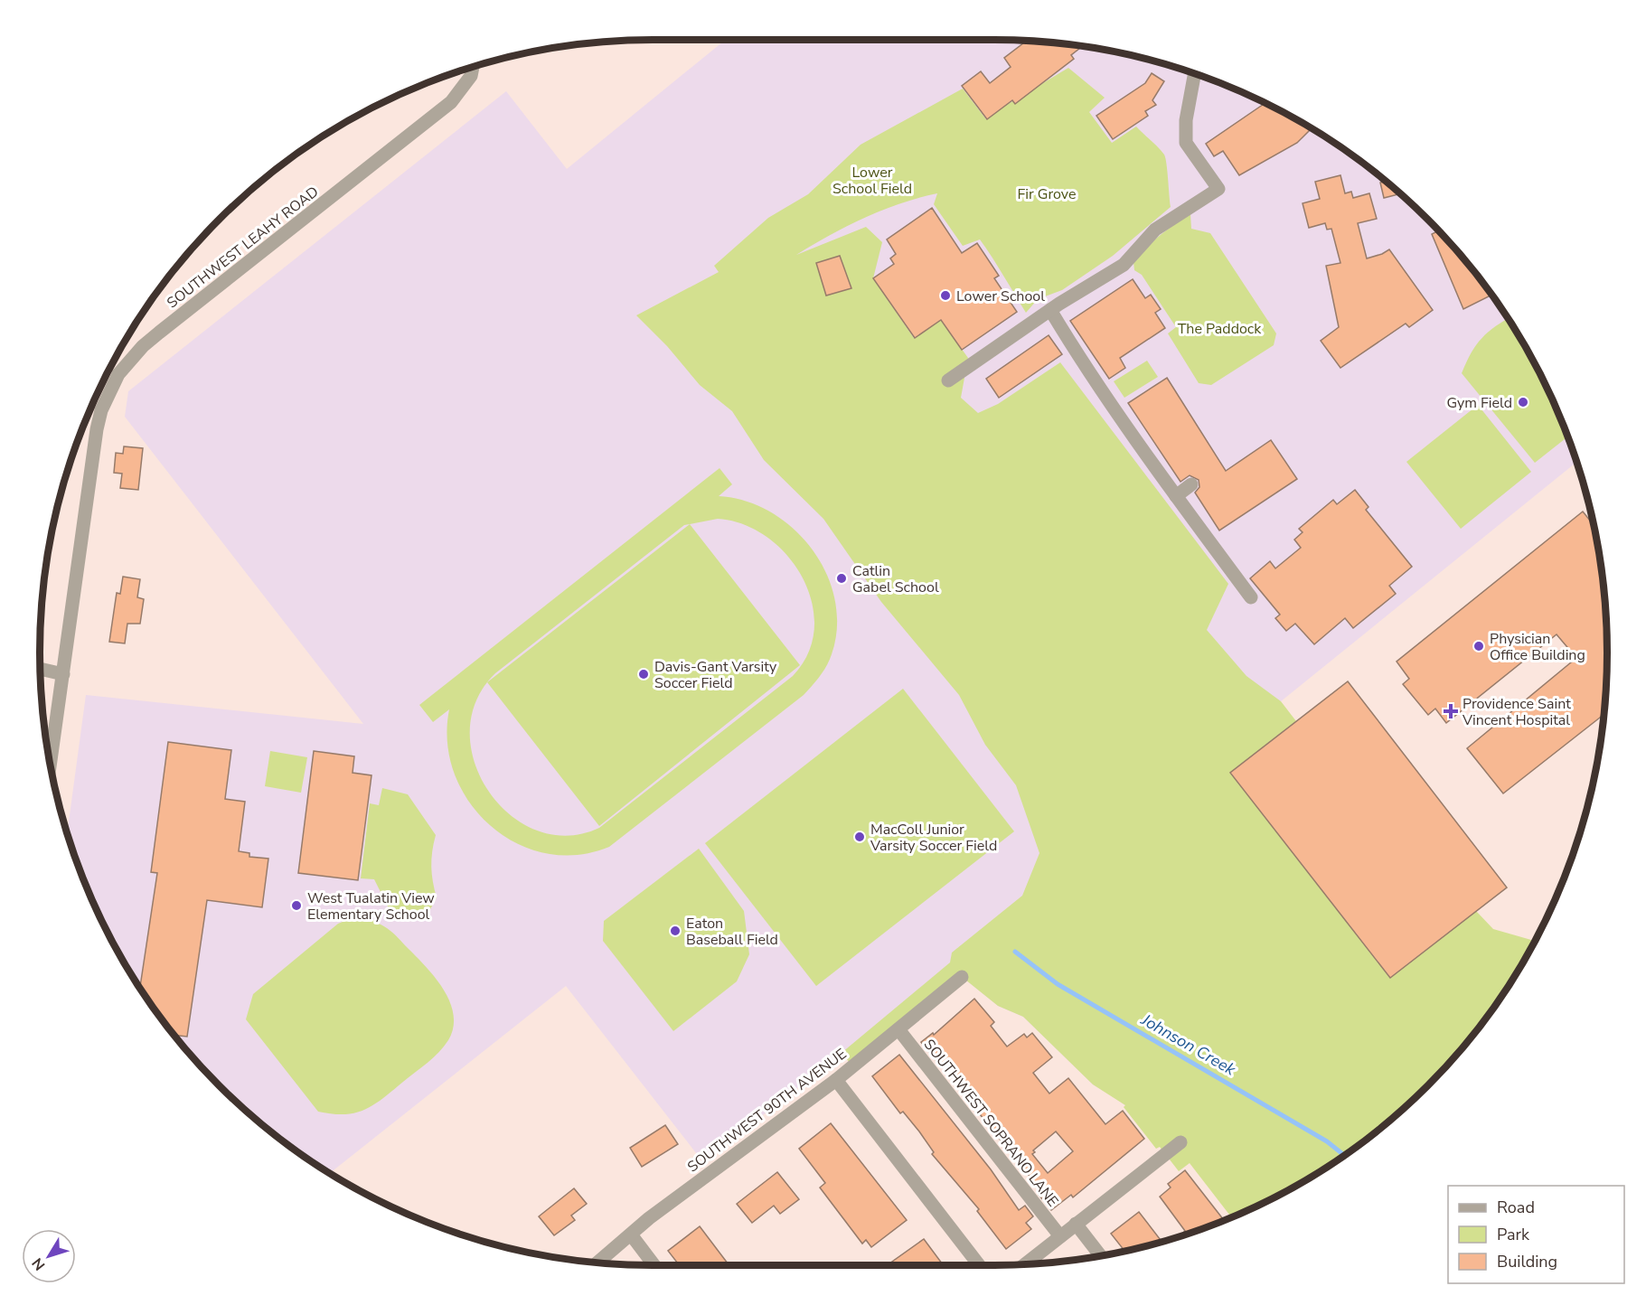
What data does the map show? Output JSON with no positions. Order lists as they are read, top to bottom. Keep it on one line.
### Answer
{"streets":{"street":["SOUTHWEST LEAHY ROAD","SOUTHWEST 90TH AVENUE","SOUTHWEST SOPRANO LANE"]},"crossings":[["SOUTHWEST 90TH AVENUE","SOUTHWEST SOPRANO LANE"]],"water":["Johnson Creek"],"parks":["Lower School Field","Fir Grove","The Paddock"],"places":{"other":["Lower School","Gym Field","Catlin Gabel School","Physician Office Building","Davis-Gant Varsity Soccer Field","MacColl Junior Varsity Soccer Field","West Tualatin View Elementary School","Eaton Baseball Field"],"health":["Providence Saint Vincent Hospital"]},"legend":["Road","Park","Building"],"north":"bottom left"}
